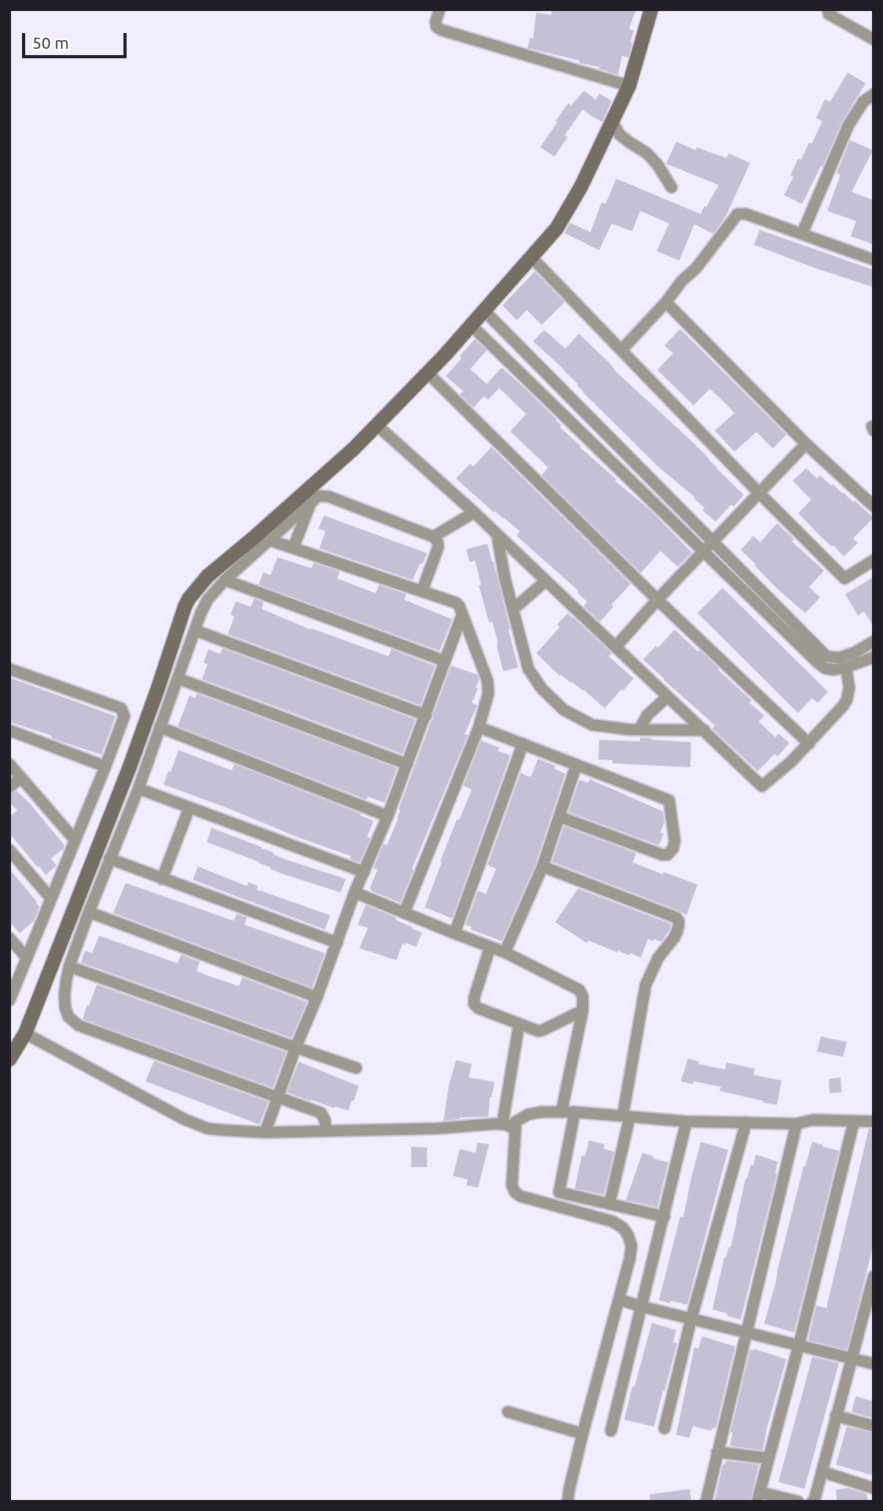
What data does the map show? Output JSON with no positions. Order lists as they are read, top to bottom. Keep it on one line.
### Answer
{"scale_bar":"50 m"}
